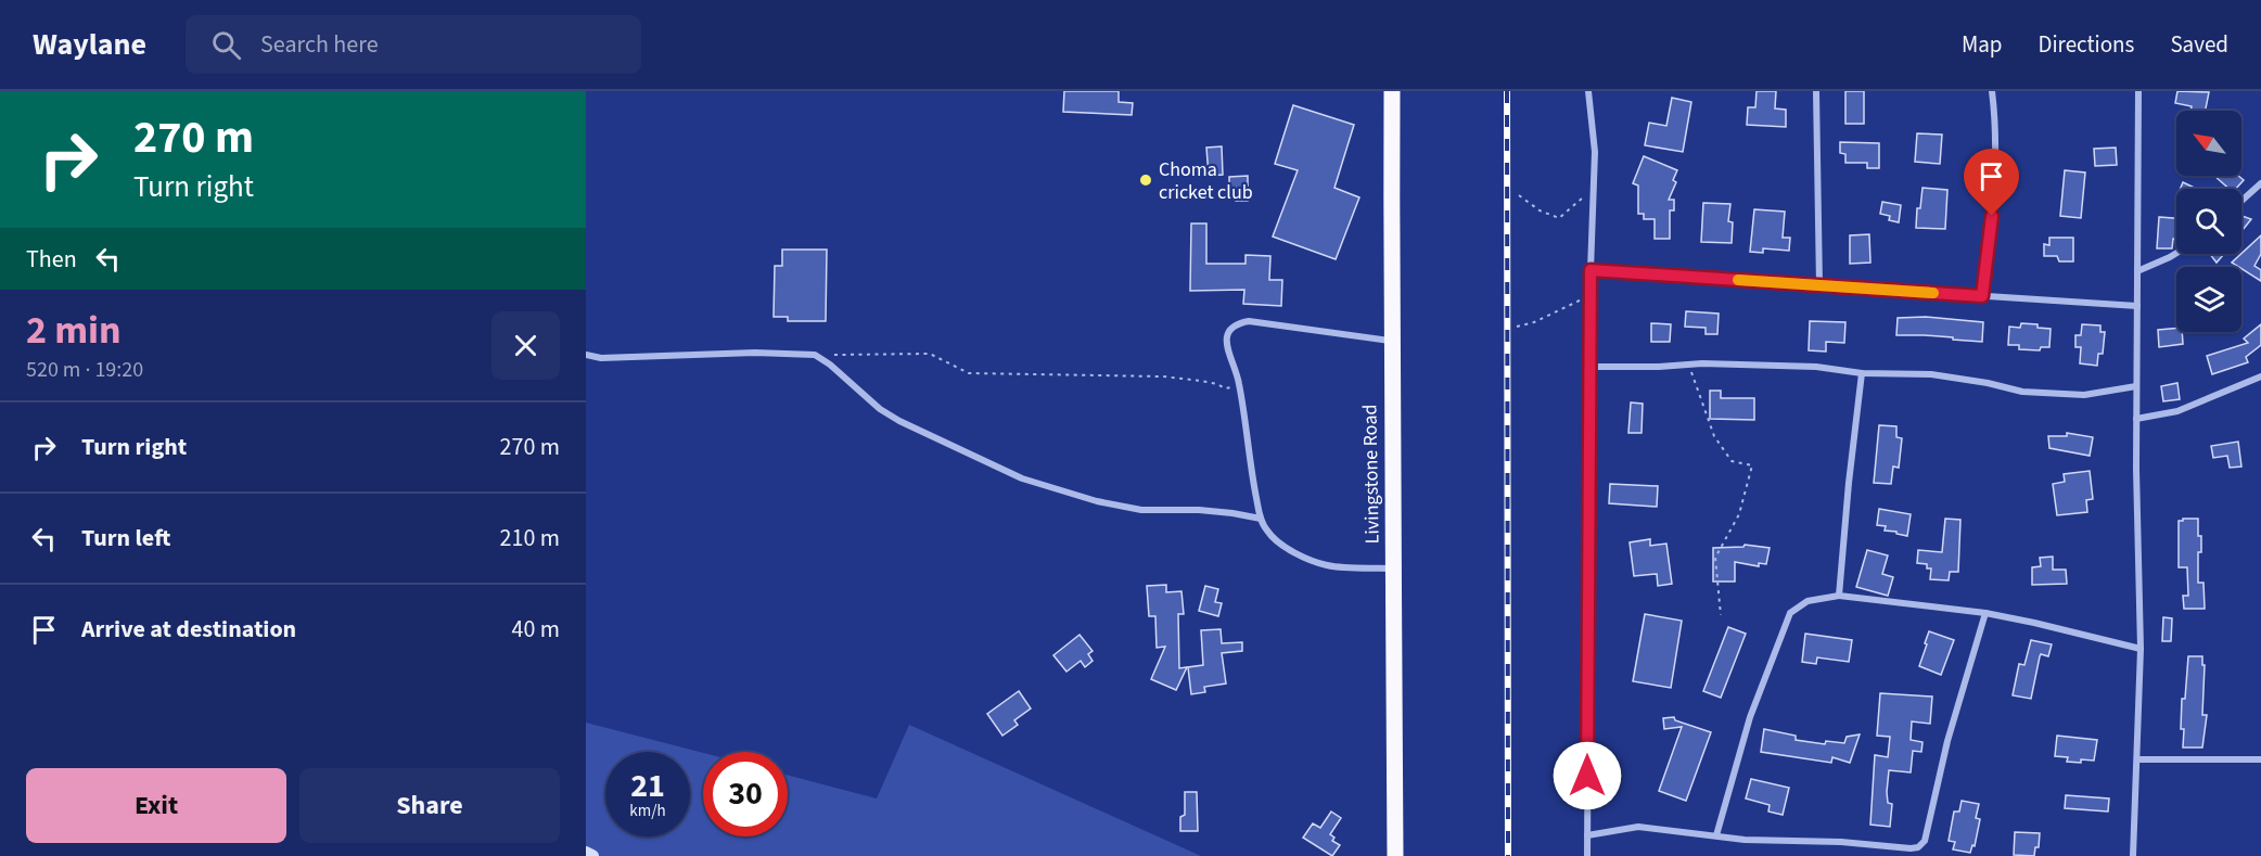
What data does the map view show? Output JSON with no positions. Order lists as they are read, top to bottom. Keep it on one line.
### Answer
{"streets":{"highway":["Livingstone Road"]},"places":["Choma cricket club"],"north":"top left","page":{"header":"Waylane","search":"Search here","nav":["Map","Directions","Saved"],"turn":["270 m","Turn right"],"then":"Then","heading":["2 min","520 m · 19:20"],"list":[{"name":"Turn right","value":"270 m"},{"name":"Turn left","value":"210 m"},{"name":"Arrive at destination","value":"40 m"}],"speed":"21 km/h","limit":"30","buttons":["Exit","Share"]}}
